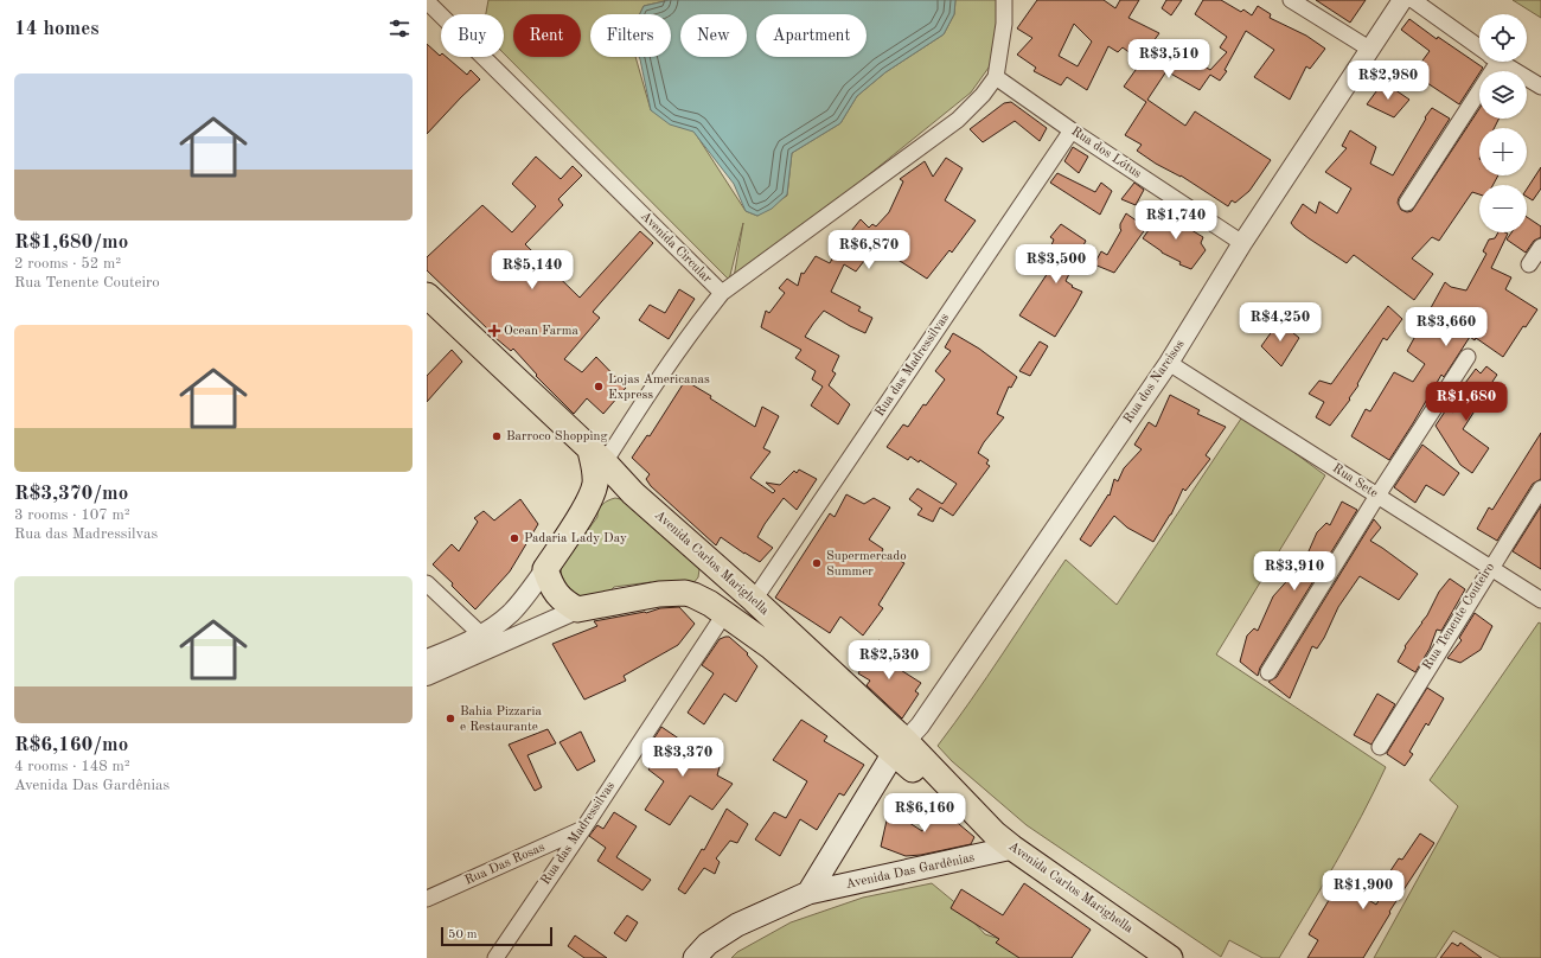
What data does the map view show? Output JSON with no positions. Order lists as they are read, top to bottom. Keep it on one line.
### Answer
{"streets":{"main road":["Avenida Carlos Marighella","Avenida Das Gardênias"],"street":["Rua dos Lótus","Avenida Circular","Rua das Madressilvas","Rua dos Narcisos","Rua Sete","Rua Tenente Couteiro","Rua Das Rosas"]},"crossings":[["Rua dos Lótus","Avenida Circular"],["Rua dos Lótus","Rua das Madressilvas"],["Rua dos Lótus","Rua dos Narcisos"],["Rua das Madressilvas","Avenida Carlos Marighella"],["Rua das Madressilvas","Rua Das Rosas"],["Rua dos Narcisos","Rua Sete"],["Rua dos Narcisos","Avenida Carlos Marighella"],["Rua Sete","Rua Tenente Couteiro"],["Avenida Carlos Marighella","Avenida Das Gardênias"]],"places":{"health":["Ocean Farma"],"other":["Lojas Americanas Express","Barroco Shopping","Padaria Lady Day","Supermercado Summer","Bahia Pizzaria e Restaurante"]},"scale_bar":"50 m","page":{"heading":"14 homes","map_buttons":["+","−"],"chip":["Buy","Rent","Filters","New","Apartment"],"price":["R$3,510","R$2,980","R$1,740","R$6,870","R$3,500","R$5,140","R$4,250","R$3,660","R$1,680","R$3,910","R$2,530","R$3,370","R$6,160","R$1,900"],"list":[{"name":"R$1,680/mo","note":"2 rooms · 52 m² · Rua Tenente Couteiro"},{"name":"R$3,370/mo","note":"3 rooms · 107 m² · Rua das Madressilvas"},{"name":"R$6,160/mo","note":"4 rooms · 148 m² · Avenida Das Gardênias"}],"scale":"50 m"}}
